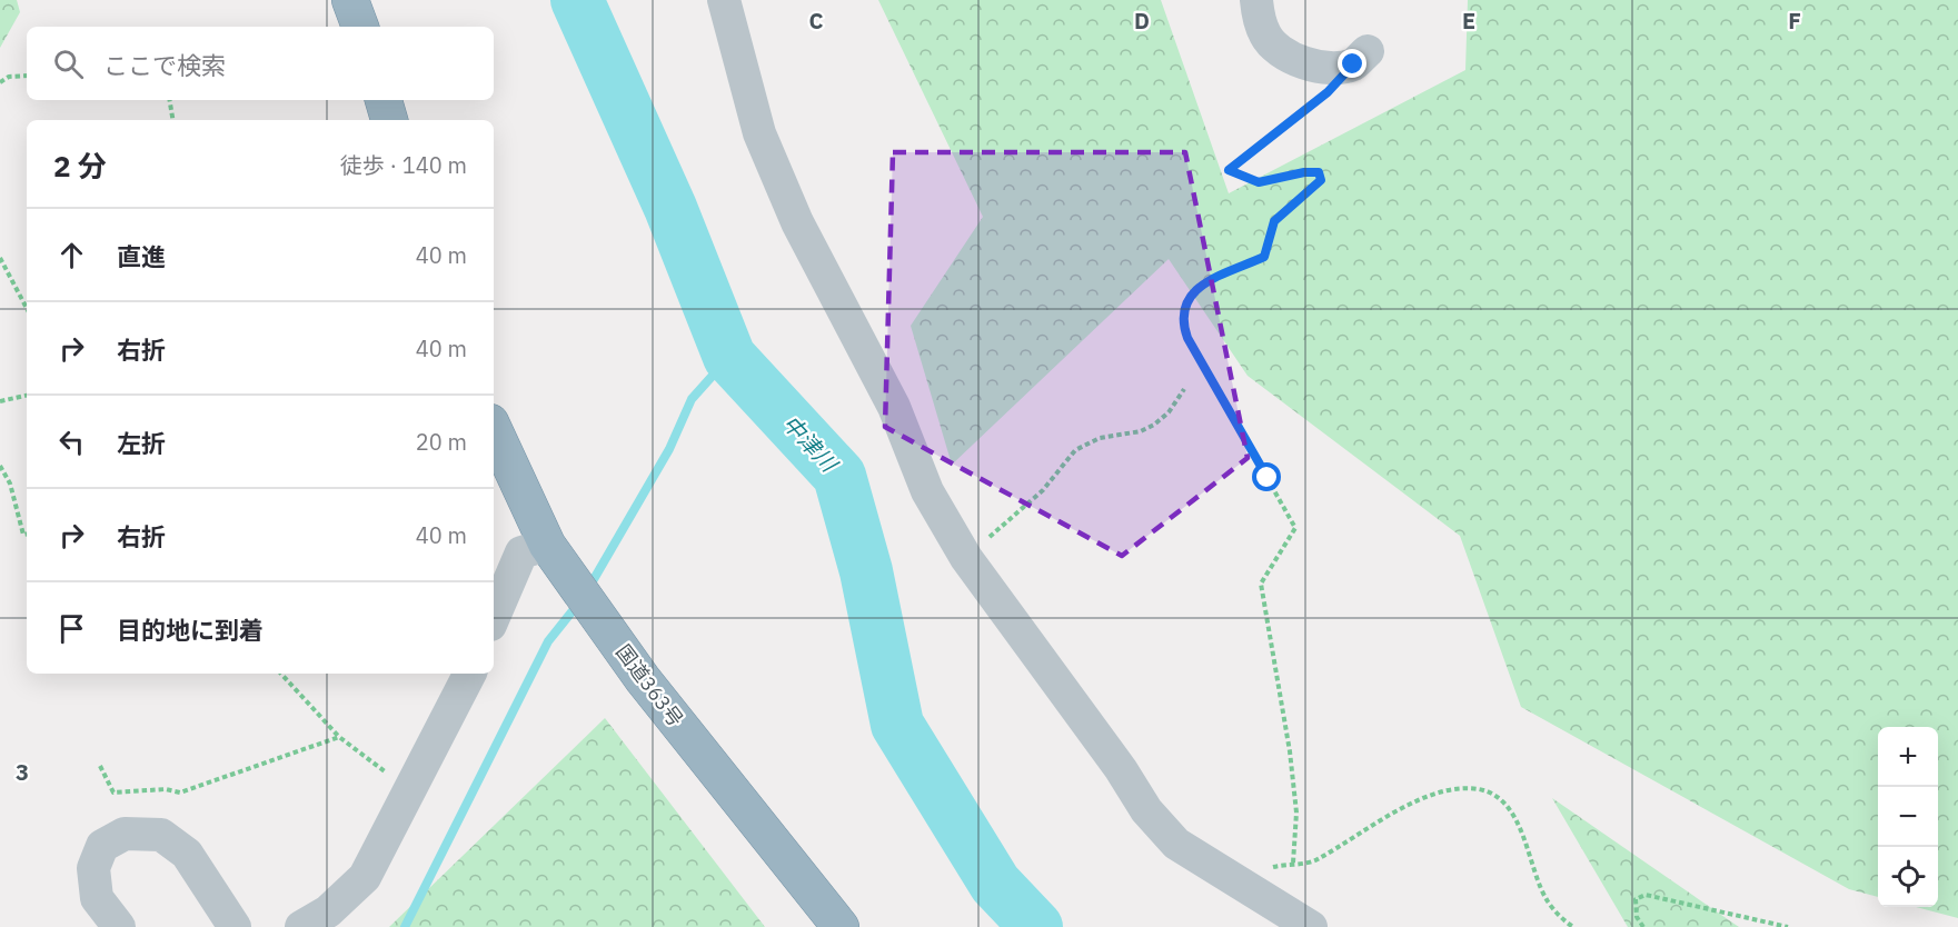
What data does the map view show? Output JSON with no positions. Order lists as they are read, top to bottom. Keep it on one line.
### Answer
{"streets":{"highway":["国道363号"]},"water":["中津川"],"page":{"search":"ここで検索","heading":["2 分","徒歩 · 140 m"],"list":[["直進","40 m"],["右折","40 m"],["左折","20 m"],["右折","40 m"],"目的地に到着"],"map_buttons":["+","−"]},"grid":{"columns":["C","D","E","F"],"rows":["3"]}}
